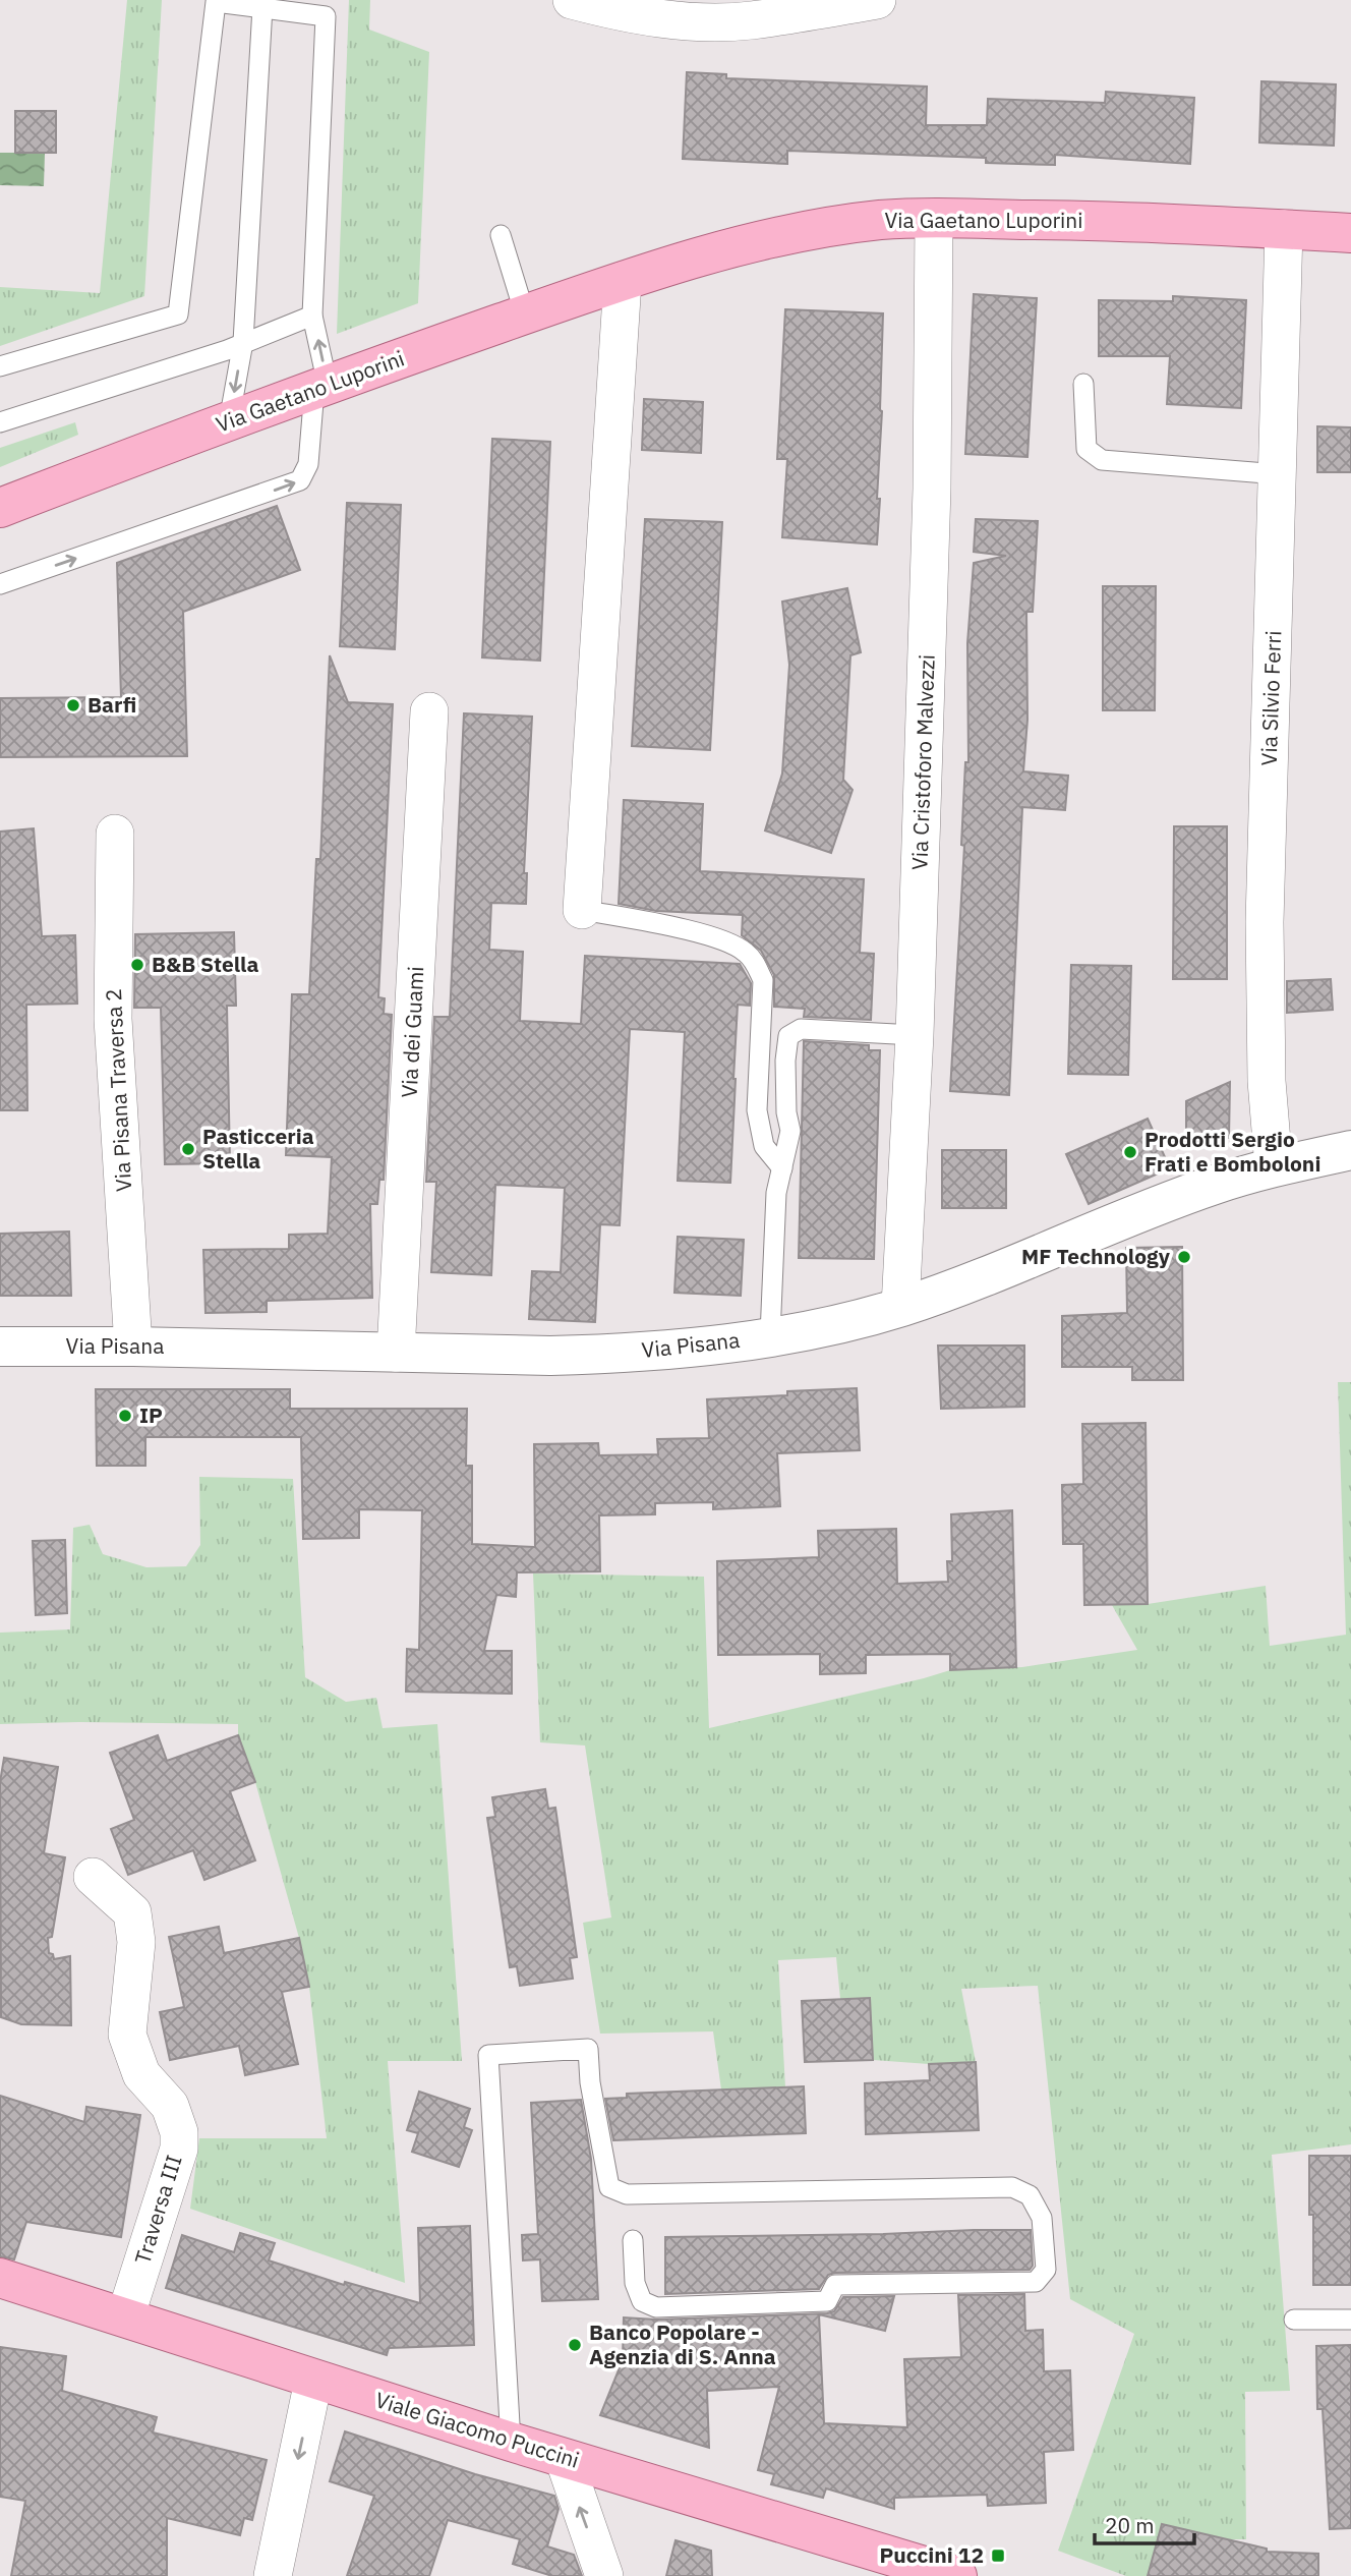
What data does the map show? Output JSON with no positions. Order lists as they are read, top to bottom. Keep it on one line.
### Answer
{"streets":{"main road":["Via Gaetano Luporini","Via Pisana","Viale Giacomo Puccini"],"street":["Via Silvio Ferri","Via Cristoforo Malvezzi","Via dei Guami","Via Pisana Traversa 2","Traversa III"]},"crossings":[["Via Gaetano Luporini","Via Silvio Ferri"],["Via Gaetano Luporini","Via Cristoforo Malvezzi"],["Via Silvio Ferri","Via Pisana"],["Via Cristoforo Malvezzi","Via Pisana"],["Via dei Guami","Via Pisana"],["Via Pisana Traversa 2","Via Pisana"],["Traversa III","Viale Giacomo Puccini"]],"places":{"other":["Barfi","B&B Stella","Pasticceria Stella","Prodotti Sergio Frati e Bomboloni","MF Technology","IP","Banco Popolare - Agenzia di S. Anna"],"transit":["Puccini 12"]},"scale_bar":"20 m"}
